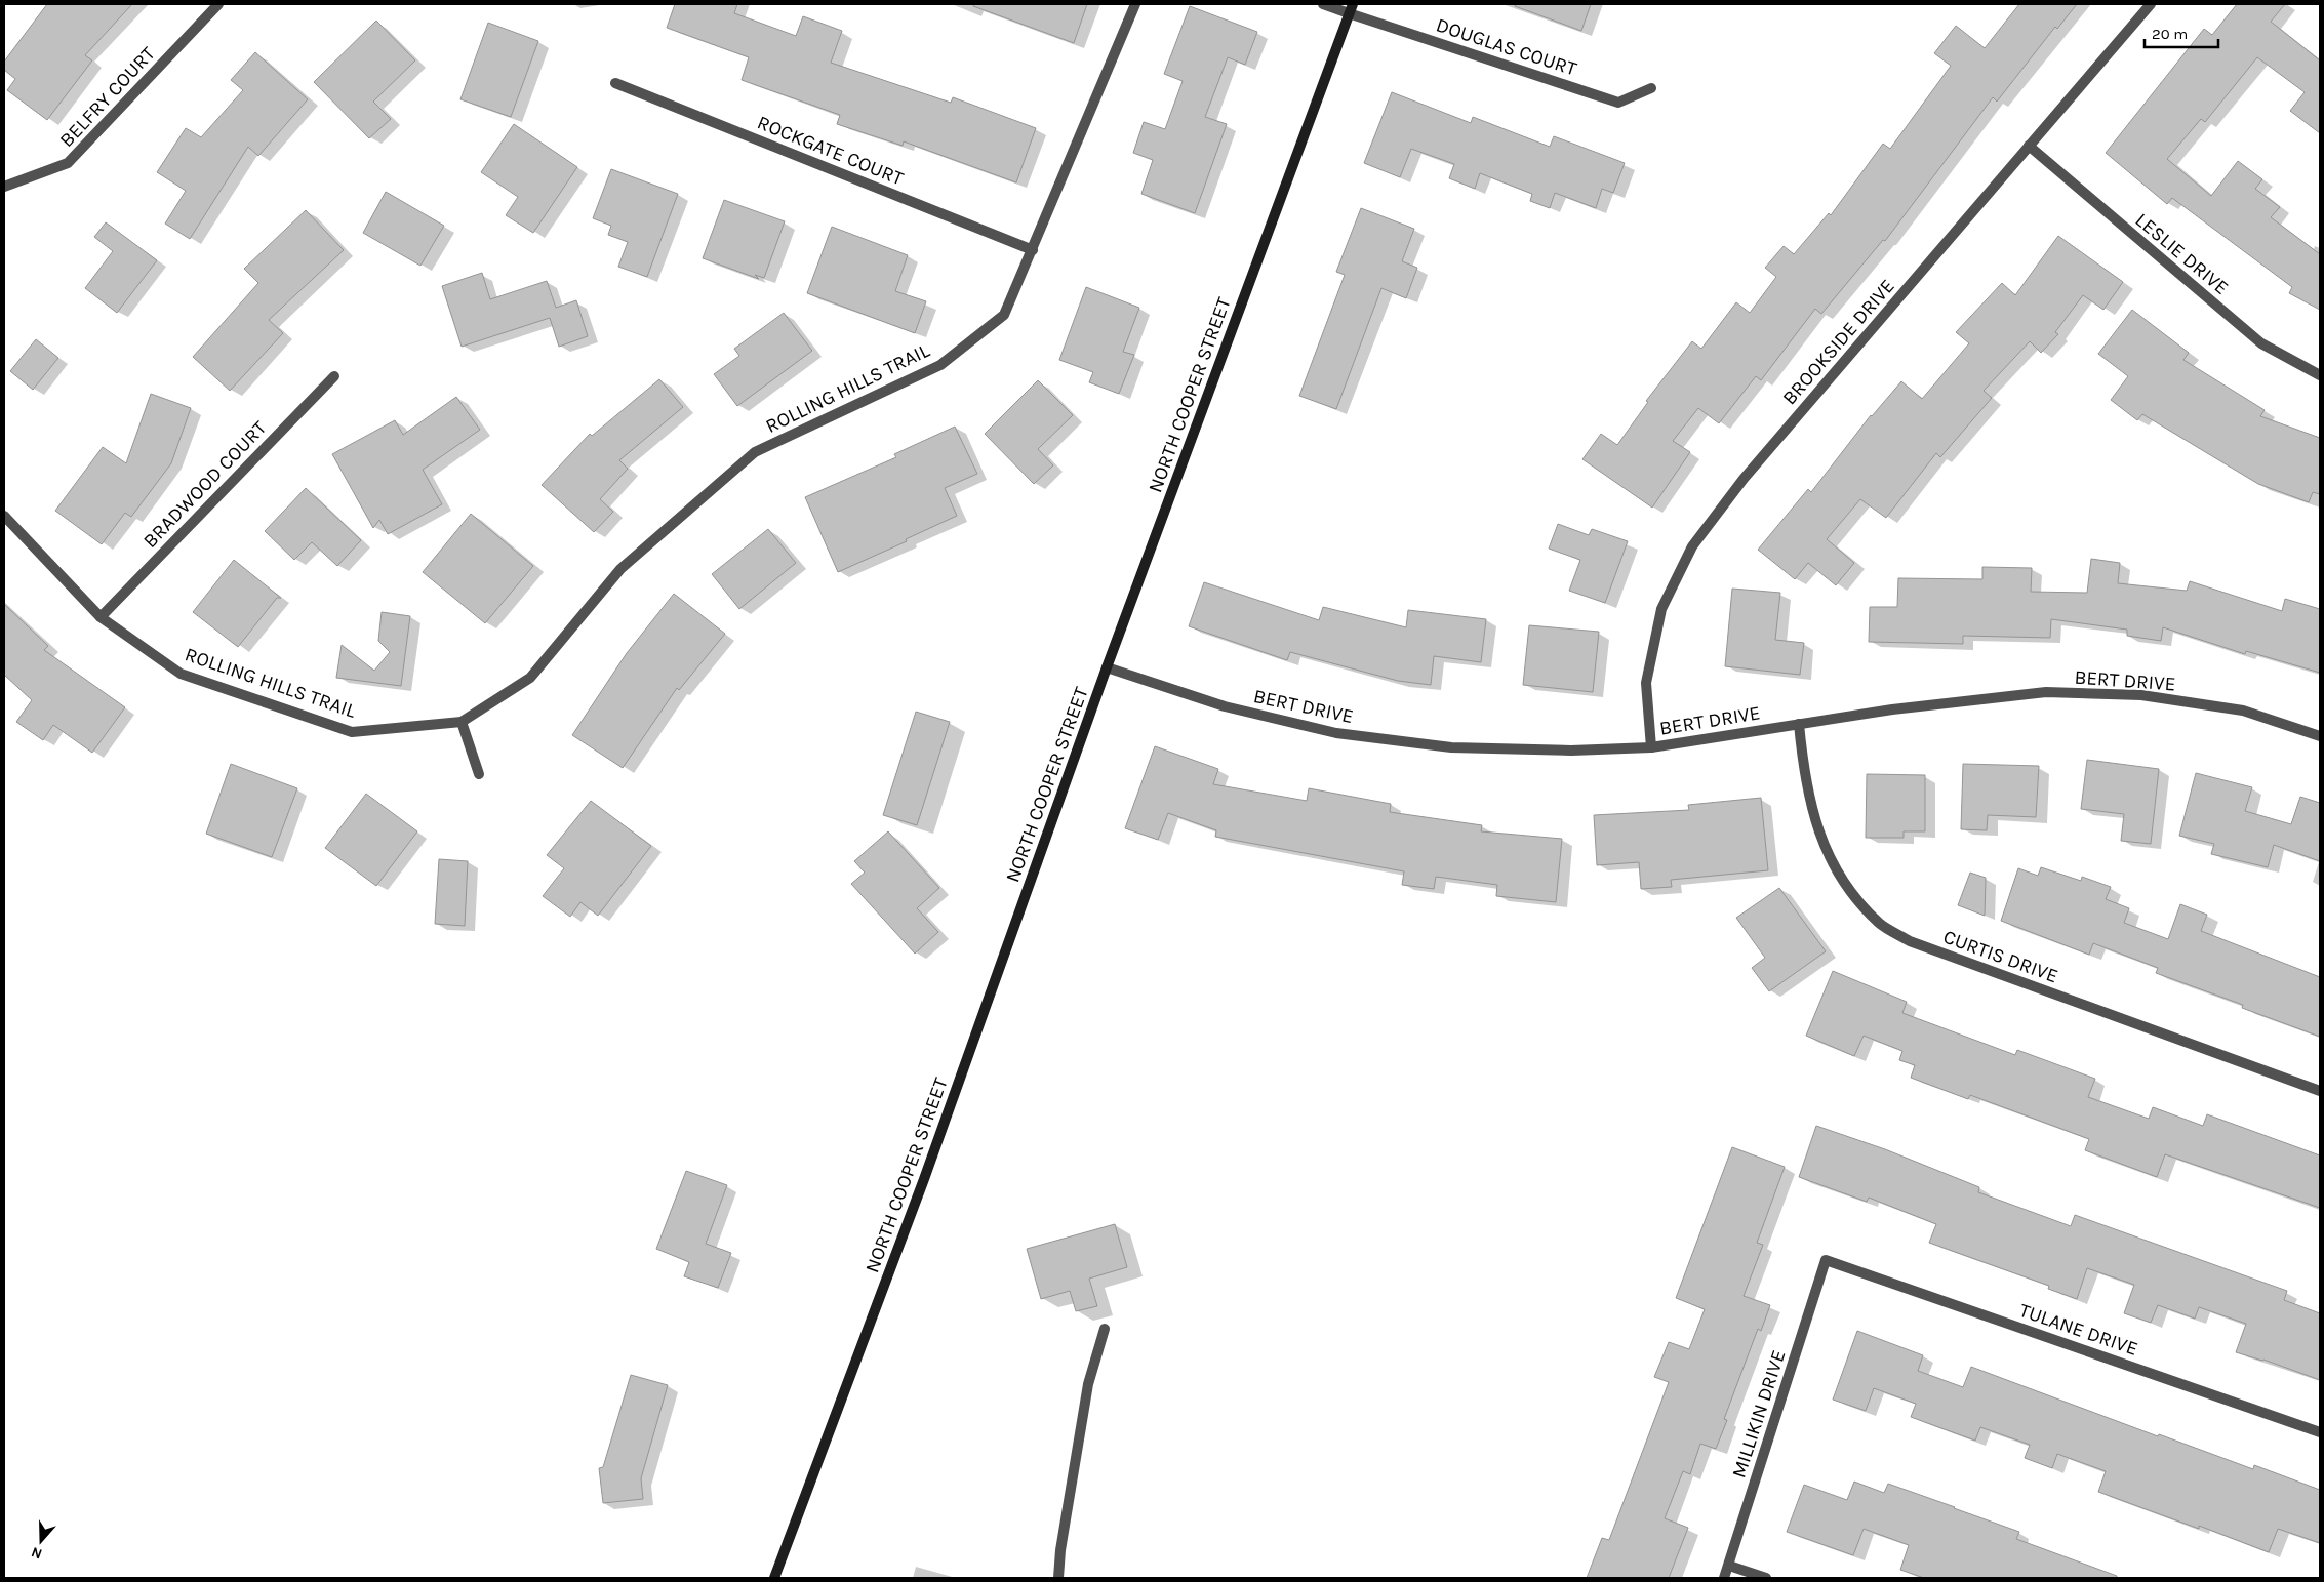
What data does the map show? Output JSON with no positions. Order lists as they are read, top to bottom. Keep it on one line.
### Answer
{"streets":{"main road":["NORTH COOPER STREET"],"street":["DOUGLAS COURT","BELFRY COURT","ROCKGATE COURT","LESLIE DRIVE","BROOKSIDE DRIVE","ROLLING HILLS TRAIL","BRADWOOD COURT","BERT DRIVE","CURTIS DRIVE","TULANE DRIVE","MILLIKIN DRIVE"]},"crossings":[["DOUGLAS COURT","NORTH COOPER STREET"],["ROCKGATE COURT","ROLLING HILLS TRAIL"],["LESLIE DRIVE","BROOKSIDE DRIVE"],["BROOKSIDE DRIVE","BERT DRIVE"],["ROLLING HILLS TRAIL","BRADWOOD COURT"],["NORTH COOPER STREET","BERT DRIVE"],["BERT DRIVE","CURTIS DRIVE"],["TULANE DRIVE","MILLIKIN DRIVE"]],"scale_bar":"20 m","north":"bottom"}
